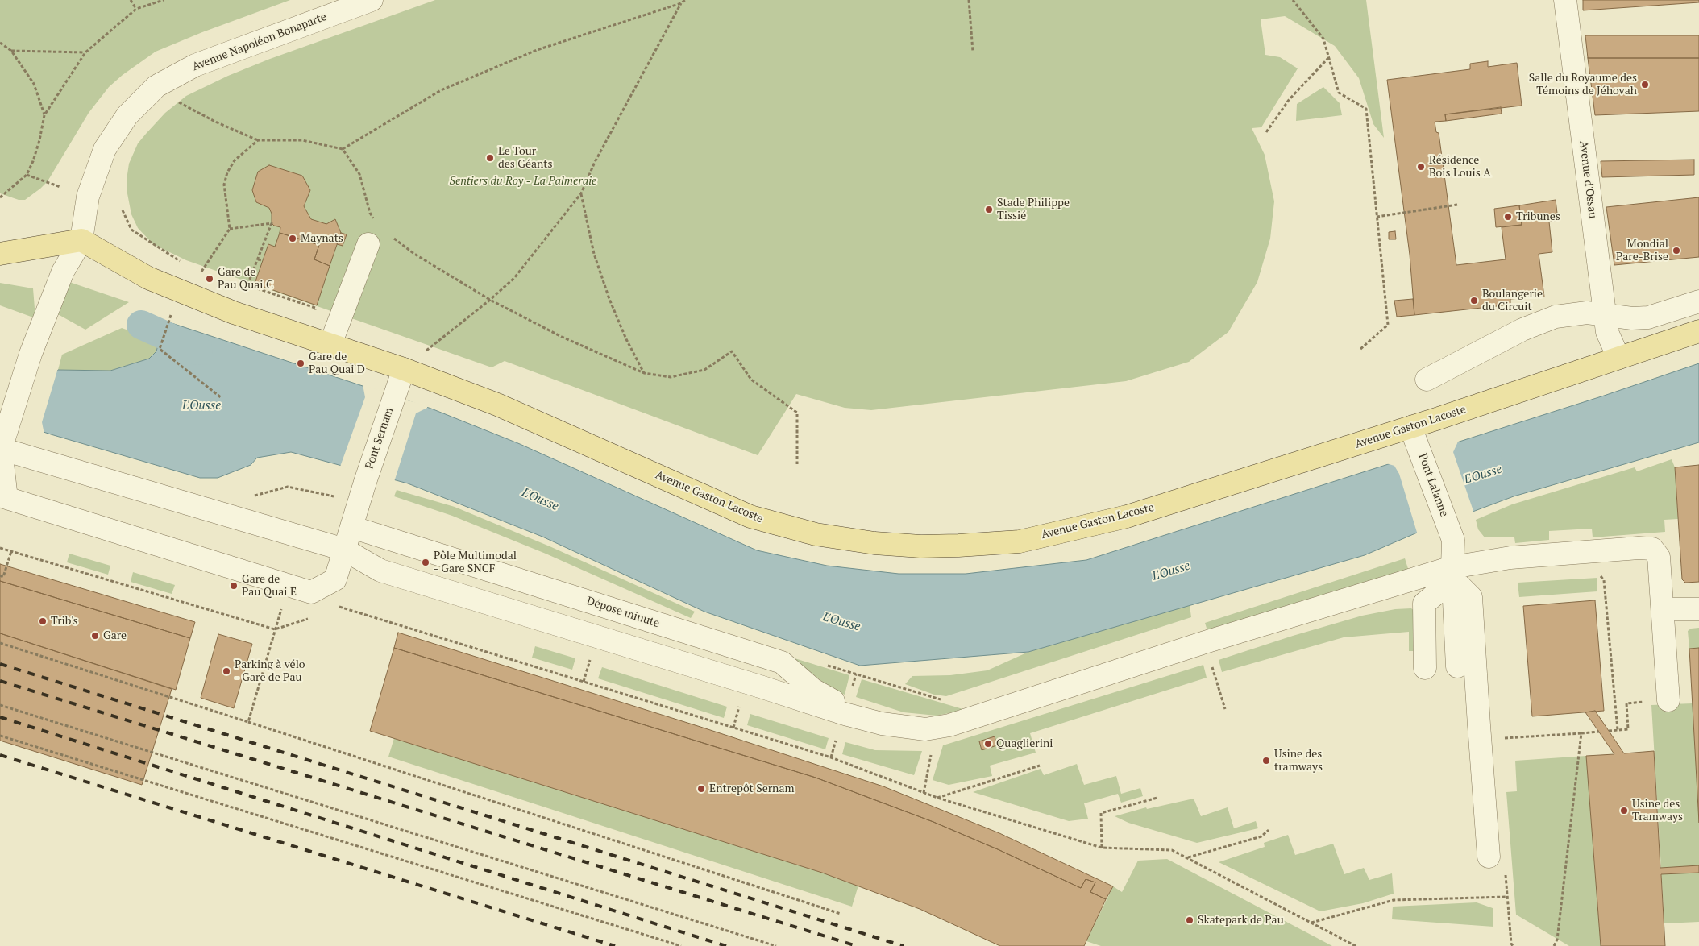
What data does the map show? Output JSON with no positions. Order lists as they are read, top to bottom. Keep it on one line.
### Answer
{"streets":{"main road":["Avenue Gaston Lacoste"],"street":["Avenue Napoléon Bonaparte","Avenue d'Ossau","Pont Sernam","Pont Lalanne","Dépose minute"]},"crossings":[["Avenue Napoléon Bonaparte","Avenue Gaston Lacoste"],["Avenue d'Ossau","Avenue Gaston Lacoste"],["Avenue Gaston Lacoste","Pont Sernam"],["Avenue Gaston Lacoste","Pont Lalanne"],["Pont Sernam","Dépose minute"]],"water":["L'Ousse"],"parks":["Sentiers du Roy - La Palmeraie"],"places":["Salle du Royaume des Témoins de Jéhovah","Le Tour des Géants","Résidence Bois Louis A","Stade Philippe Tissié","Tribunes","Maynats","Mondial Pare-Brise","Gare de Pau Quai C","Boulangerie du Circuit","Gare de Pau Quai D","Pôle Multimodal - Gare SNCF","Gare de Pau Quai E","Trib's","Gare","Parking à vélo - Gare de Pau","Quaglierini","Usine des tramways","Entrepôt Sernam","Usine des Tramways","Skatepark de Pau"]}
